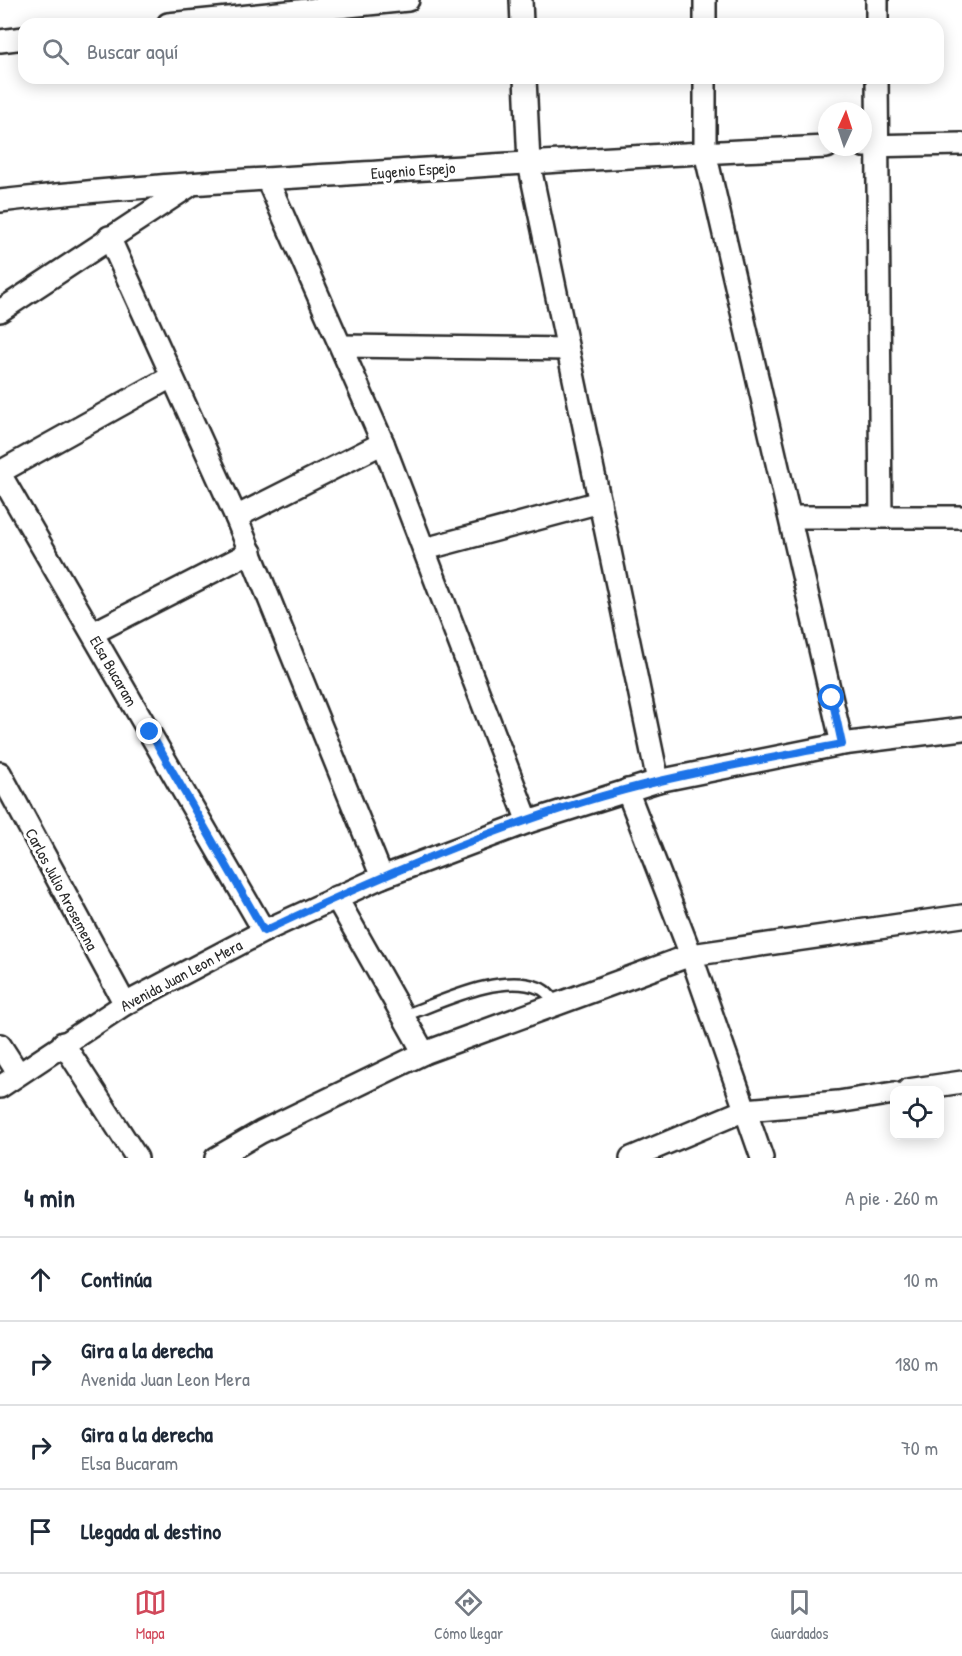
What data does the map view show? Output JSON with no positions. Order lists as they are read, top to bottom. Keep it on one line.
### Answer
{"streets":{"street":["Eugenio Espejo","Elsa Bucaram","Carlos Julio Arosemena","Avenida Juan Leon Mera"]},"crossings":[["Elsa Bucaram","Avenida Juan Leon Mera"],["Carlos Julio Arosemena","Avenida Juan Leon Mera"]],"north":"top","page":{"search":"Buscar aquí","heading":["4 min","A pie · 260 m"],"list":[["Continúa","10 m"],["Gira a la derecha","Avenida Juan Leon Mera","180 m"],["Gira a la derecha","Elsa Bucaram","70 m"],"Llegada al destino"],"nav":["Mapa","Cómo llegar","Guardados"]}}
